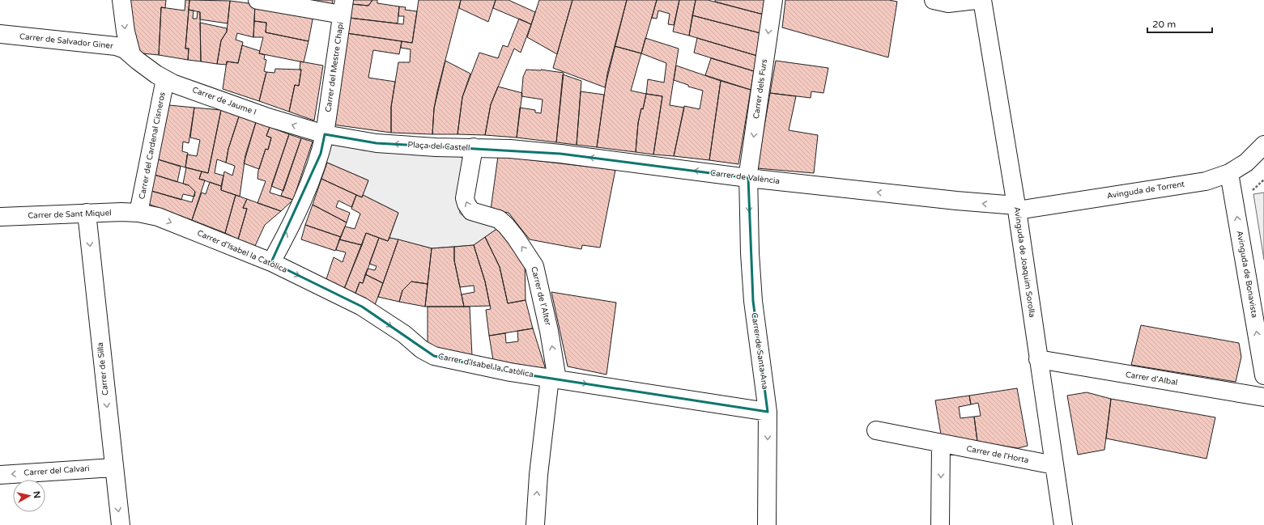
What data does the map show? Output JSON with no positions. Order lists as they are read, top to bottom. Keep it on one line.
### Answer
{"streets":{"street":["Carrer de Salvador Giner","Carrer del Mestre Chapí","Carrer dels Furs","Carrer de Jaume I","Carrer del Cardenal Cisneros","Plaça del Castell","Carrer de València","Avinguda de Torrent","Carrer de Sant Miquel","Carrer d'Isabel la Catòlica","Avinguda de Joaquim Sorolla","Avinguda de Bonavista","Carrer de l'Alter","Carrer de Santa Ana","Carrer de Silla","Carrer d'Albal","Carrer de l'Horta","Carrer del Calvari"]},"crossings":[["Carrer de Salvador Giner","Carrer de Jaume I"],["Carrer del Mestre Chapí","Carrer de Jaume I"],["Carrer del Mestre Chapí","Plaça del Castell"],["Carrer del Mestre Chapí","Carrer d'Isabel la Catòlica"],["Carrer dels Furs","Carrer de València"],["Carrer dels Furs","Carrer de Santa Ana"],["Carrer de Jaume I","Carrer del Cardenal Cisneros"],["Carrer de Jaume I","Plaça del Castell"],["Carrer del Cardenal Cisneros","Carrer de Sant Miquel"],["Carrer del Cardenal Cisneros","Carrer d'Isabel la Catòlica"],["Plaça del Castell","Carrer de València"],["Plaça del Castell","Carrer de l'Alter"],["Carrer de València","Avinguda de Torrent"],["Carrer de València","Avinguda de Joaquim Sorolla"],["Carrer de València","Carrer de Santa Ana"],["Avinguda de Torrent","Avinguda de Joaquim Sorolla"],["Avinguda de Torrent","Avinguda de Bonavista"],["Carrer de Sant Miquel","Carrer d'Isabel la Catòlica"],["Carrer de Sant Miquel","Carrer de Silla"],["Carrer d'Isabel la Catòlica","Carrer de l'Alter"],["Carrer d'Isabel la Catòlica","Carrer de Santa Ana"],["Avinguda de Joaquim Sorolla","Carrer d'Albal"],["Avinguda de Joaquim Sorolla","Carrer de l'Horta"],["Carrer de Silla","Carrer del Calvari"]],"one_way":["Carrer del Mestre Chapí","Carrer dels Furs","Carrer de València","Carrer d'Isabel la Catòlica","Avinguda de Bonavista","Carrer de l'Alter","Carrer de Santa Ana","Carrer de Silla","Carrer del Calvari"],"scale_bar":"20 m","north":"right"}
